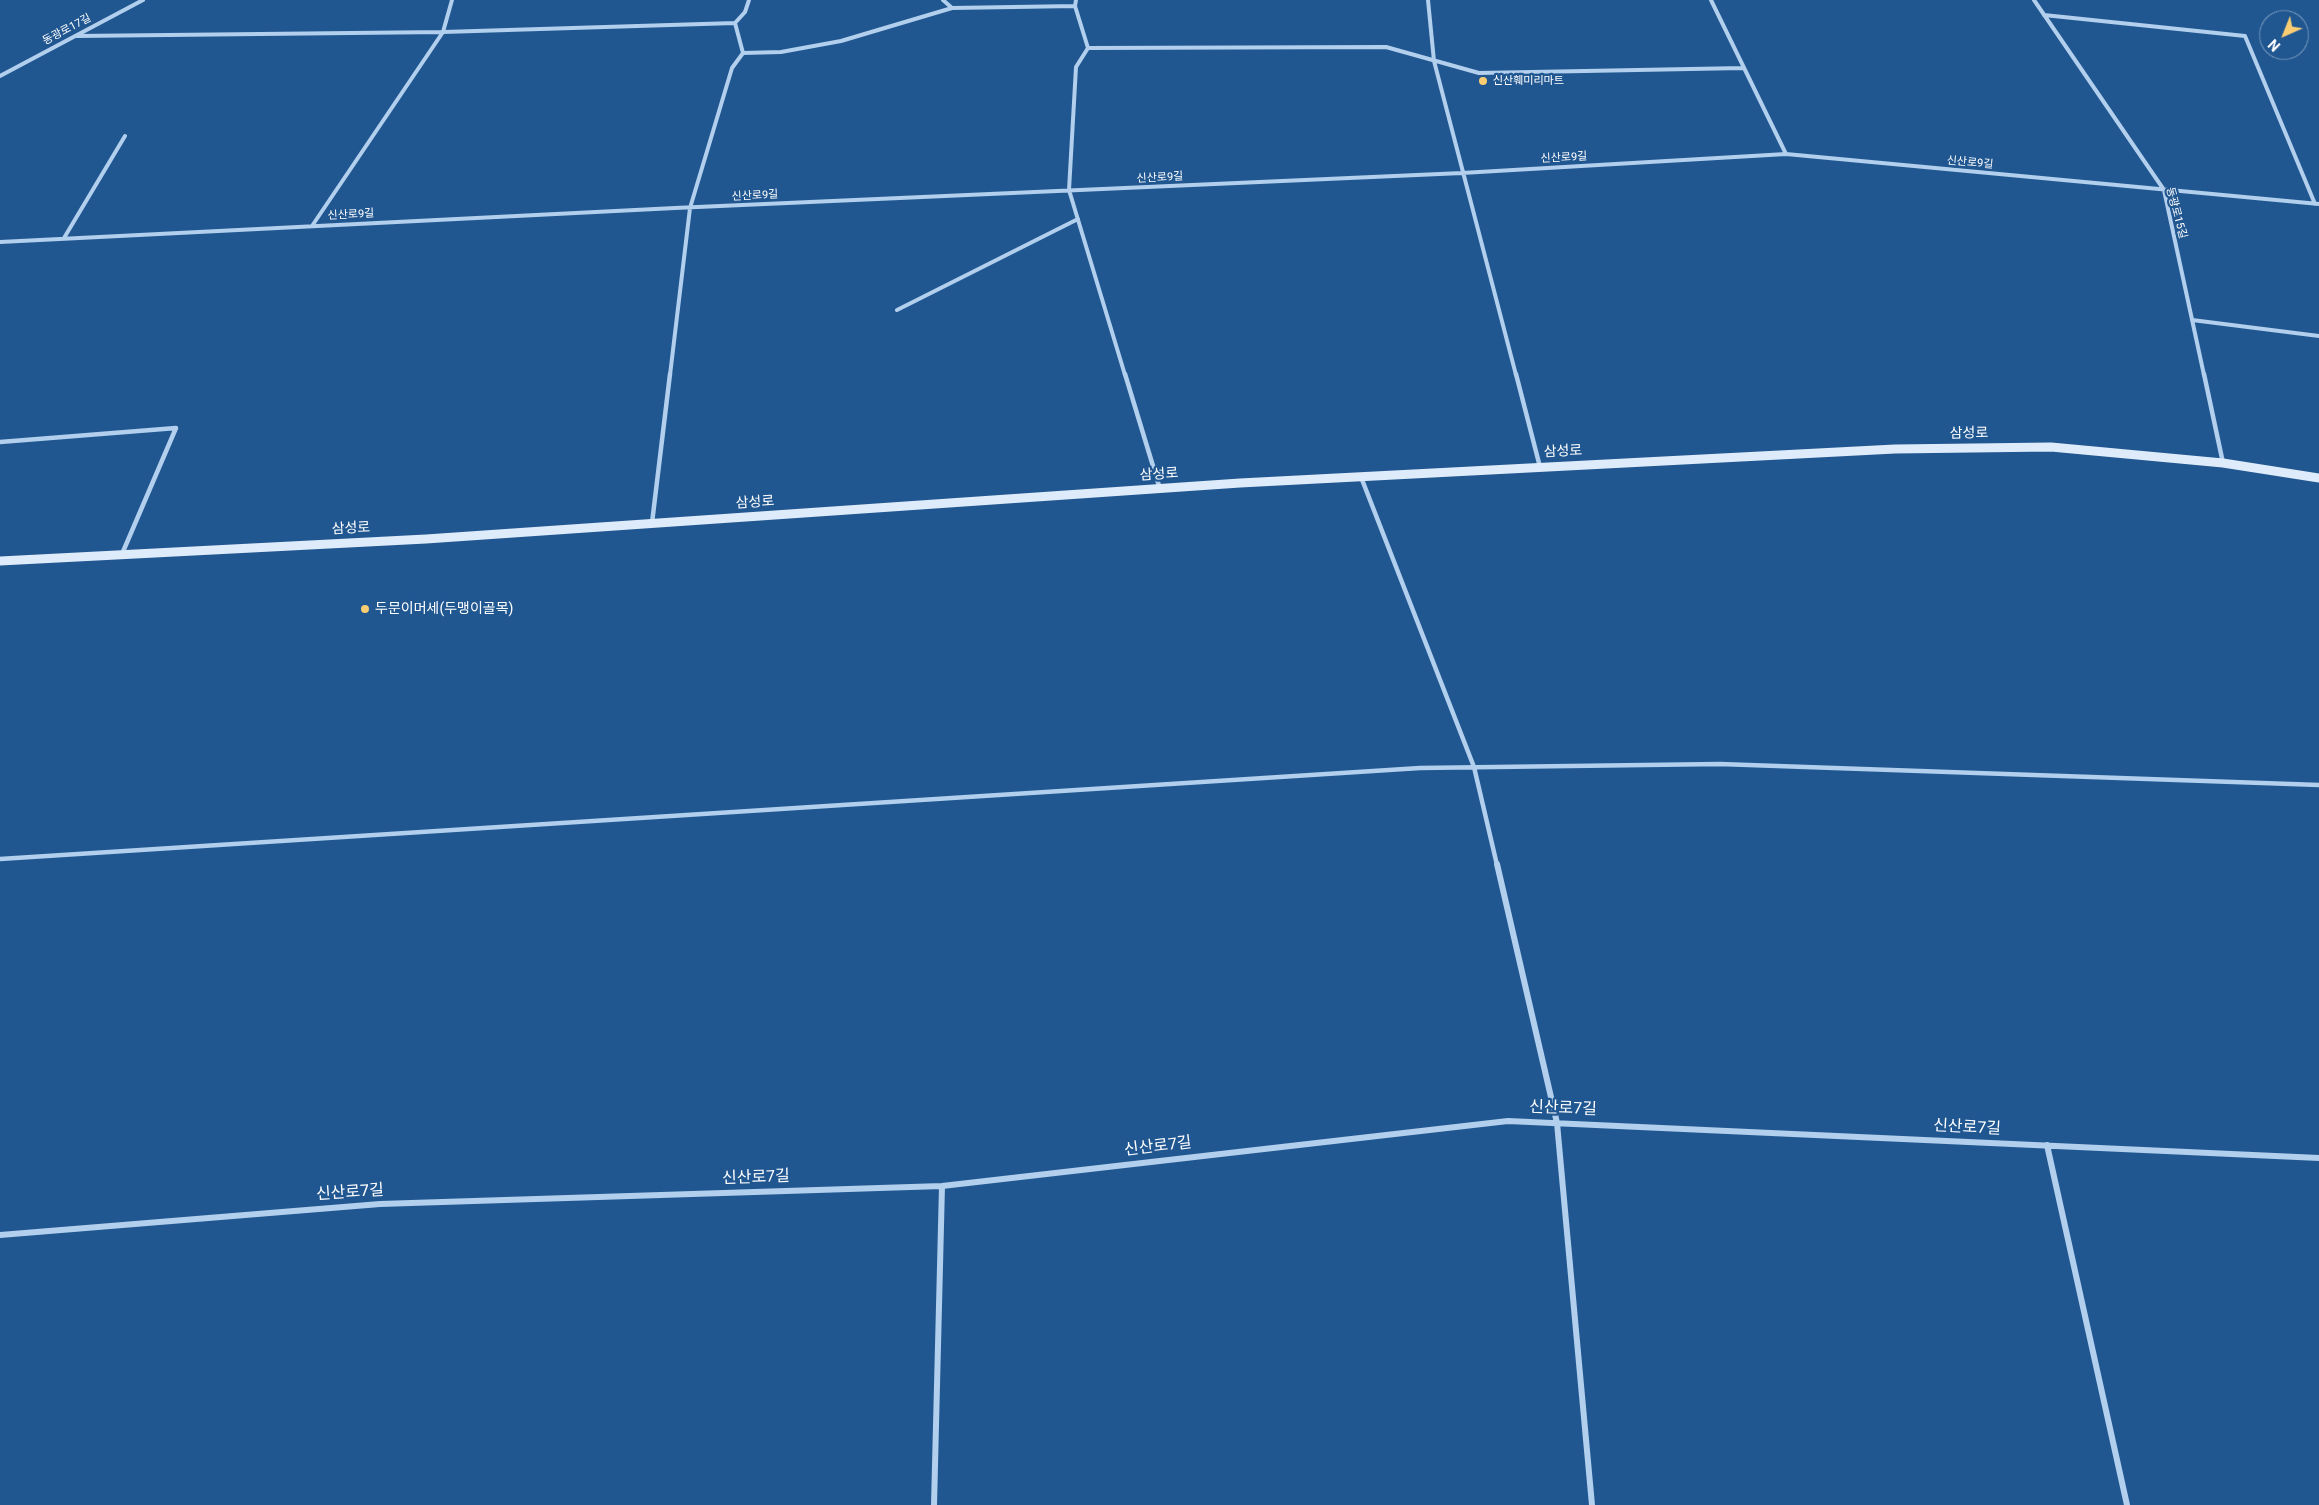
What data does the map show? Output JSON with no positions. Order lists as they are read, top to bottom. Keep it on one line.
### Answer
{"streets":{"street":["동광로17길","신산로9길","동광로15길","삼성로","신산로7길"]},"crossings":[["신산로9길","동광로15길"],["동광로15길","삼성로"]],"places":["신산훼미리마트","두문이머세(두맹이골목)"],"north":"bottom left"}
